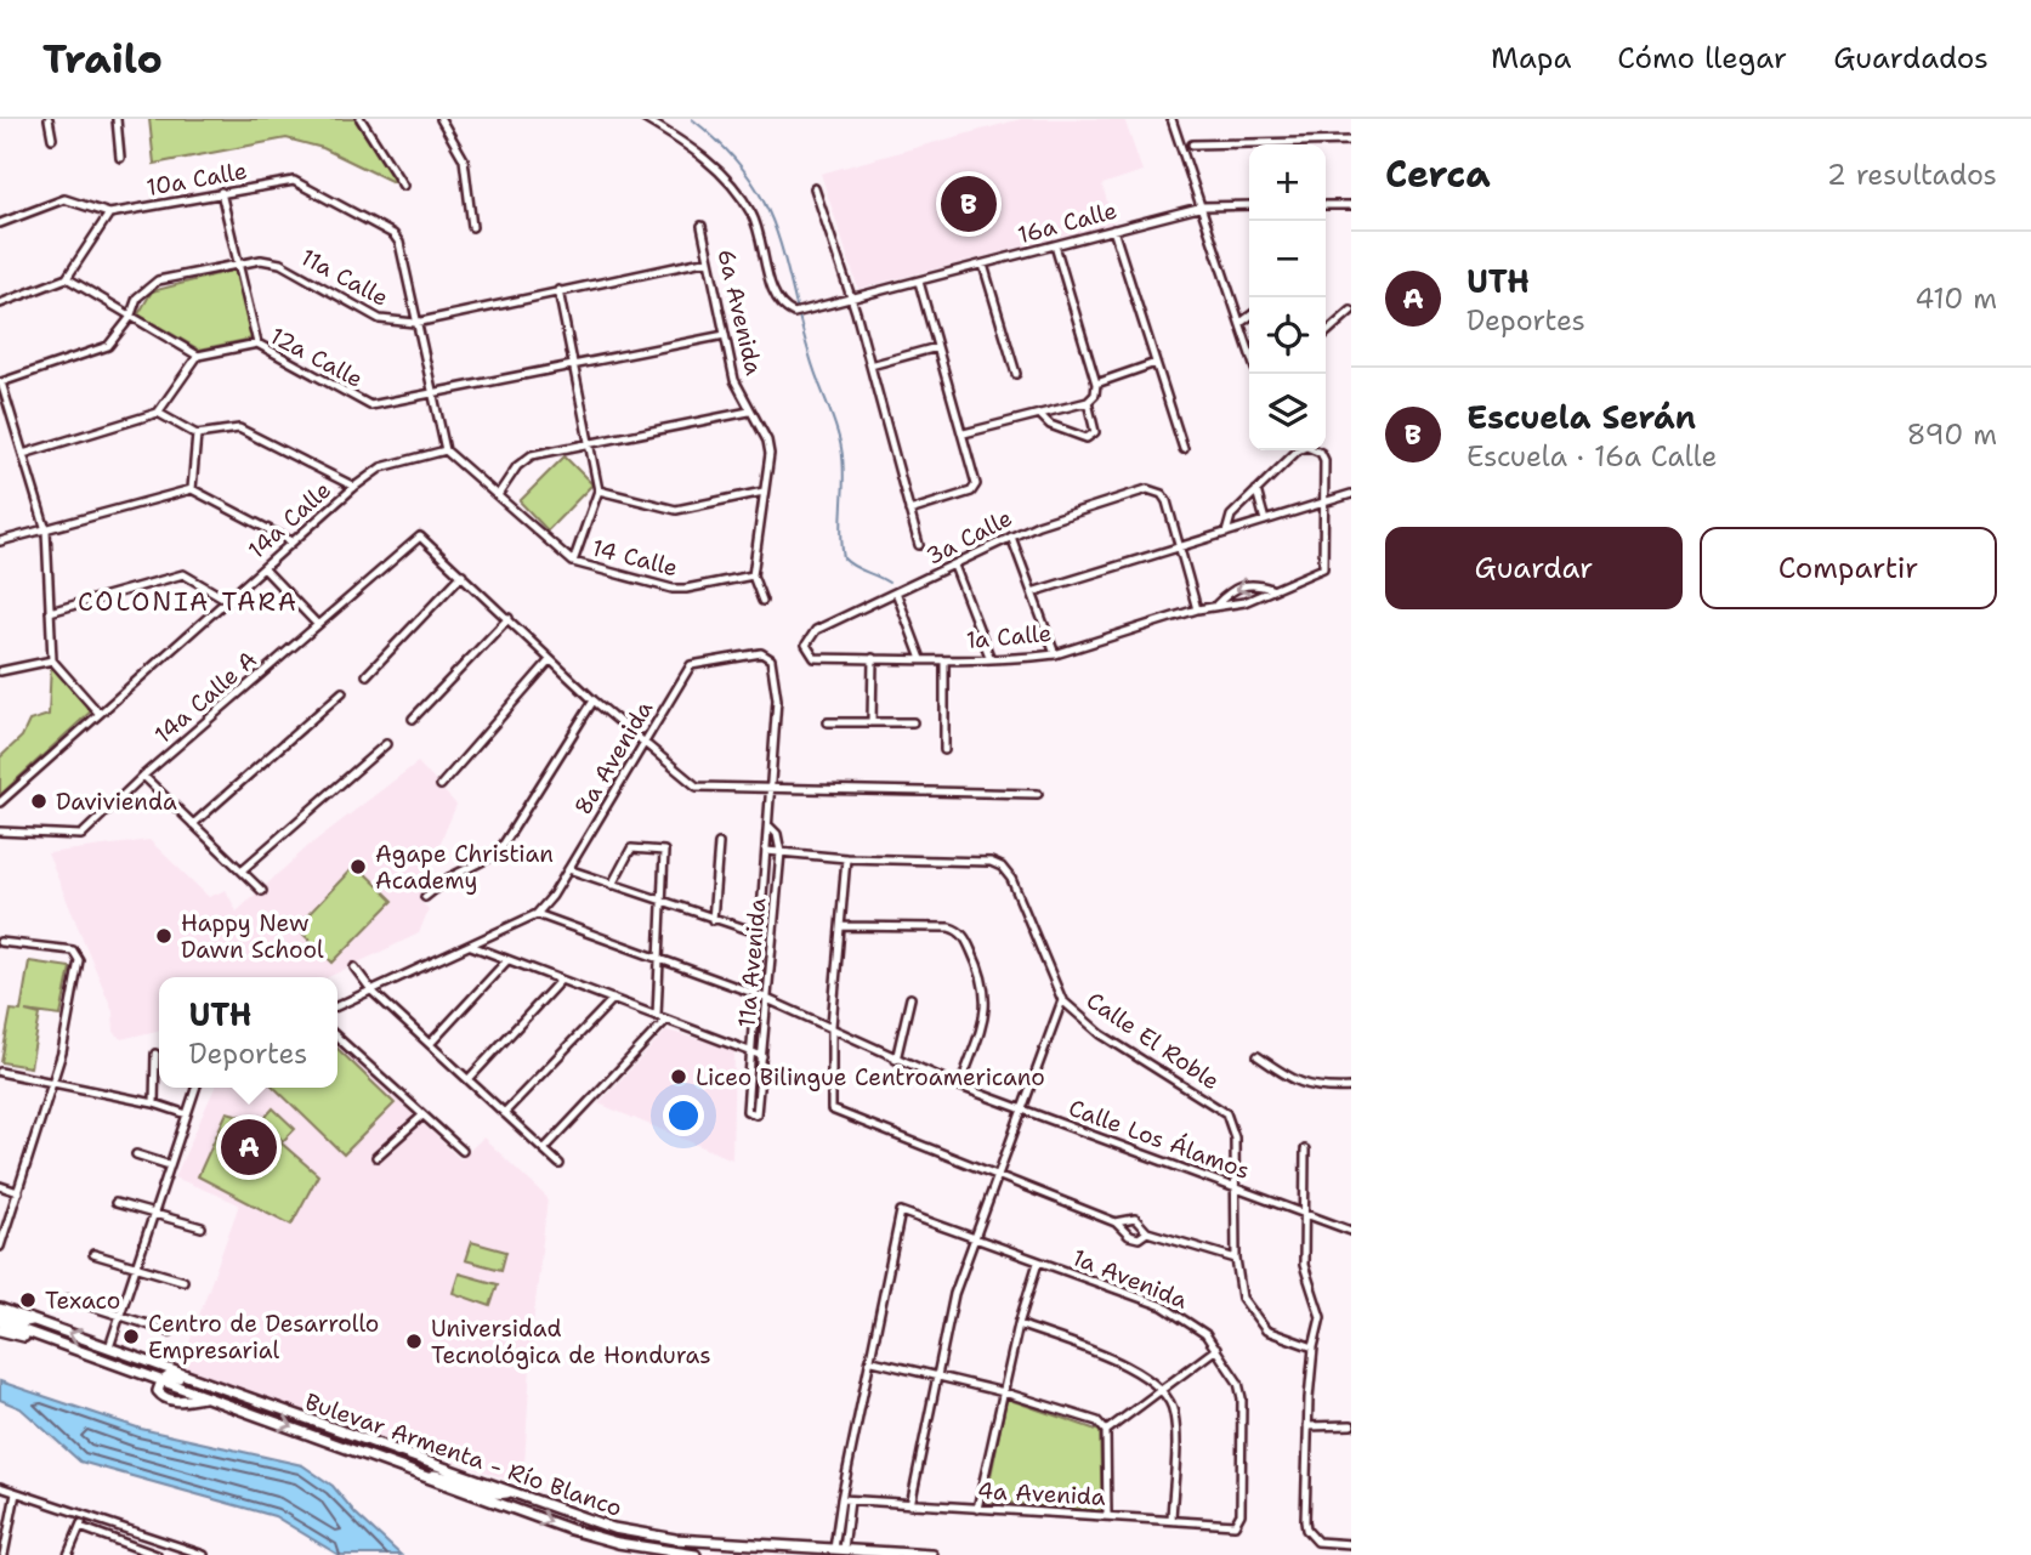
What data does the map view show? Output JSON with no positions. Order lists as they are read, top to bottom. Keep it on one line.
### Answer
{"streets":{"main road":["Bulevar Armenta - Río Blanco"],"street":["10a Calle","16a Calle","11a Calle","6a Avenida","12a Calle","14a Calle","3a Calle","14 Calle","1a Calle","14a Calle A","8a Avenida","11a Avenida","Calle El Roble","Calle Los Álamos","1a Avenida","4a Avenida"]},"crossings":[["10a Calle","11a Calle"],["11a Calle","6a Avenida"],["6a Avenida","12a Calle"],["6a Avenida","14 Calle"],["14a Calle","14 Calle"],["3a Calle","1a Calle"],["8a Avenida","11a Avenida"],["8a Avenida","Calle Los Álamos"],["11a Avenida","Calle El Roble"],["11a Avenida","Calle Los Álamos"],["Calle El Roble","Calle Los Álamos"],["1a Avenida","4a Avenida"]],"districts":["COLONIA TARA"],"places":["Davivienda","Agape Christian Academy","Happy New Dawn School","Liceo Bilingue Centroamericano","Texaco","Centro de Desarrollo Empresarial","Universidad Tecnológica de Honduras"],"page":{"header":"Trailo","nav":["Mapa","Cómo llegar","Guardados"],"heading":["Cerca","2 resultados"],"map_buttons":["+","−"],"pins":["B","A"],"list":[{"mark":"A","name":"UTH","note":"Deportes","value":"410 m"},{"mark":"B","name":"Escuela Serán","note":"Escuela · 16a Calle","value":"890 m"}],"buttons":["Guardar","Compartir"],"popup":["UTH","Deportes"]}}
